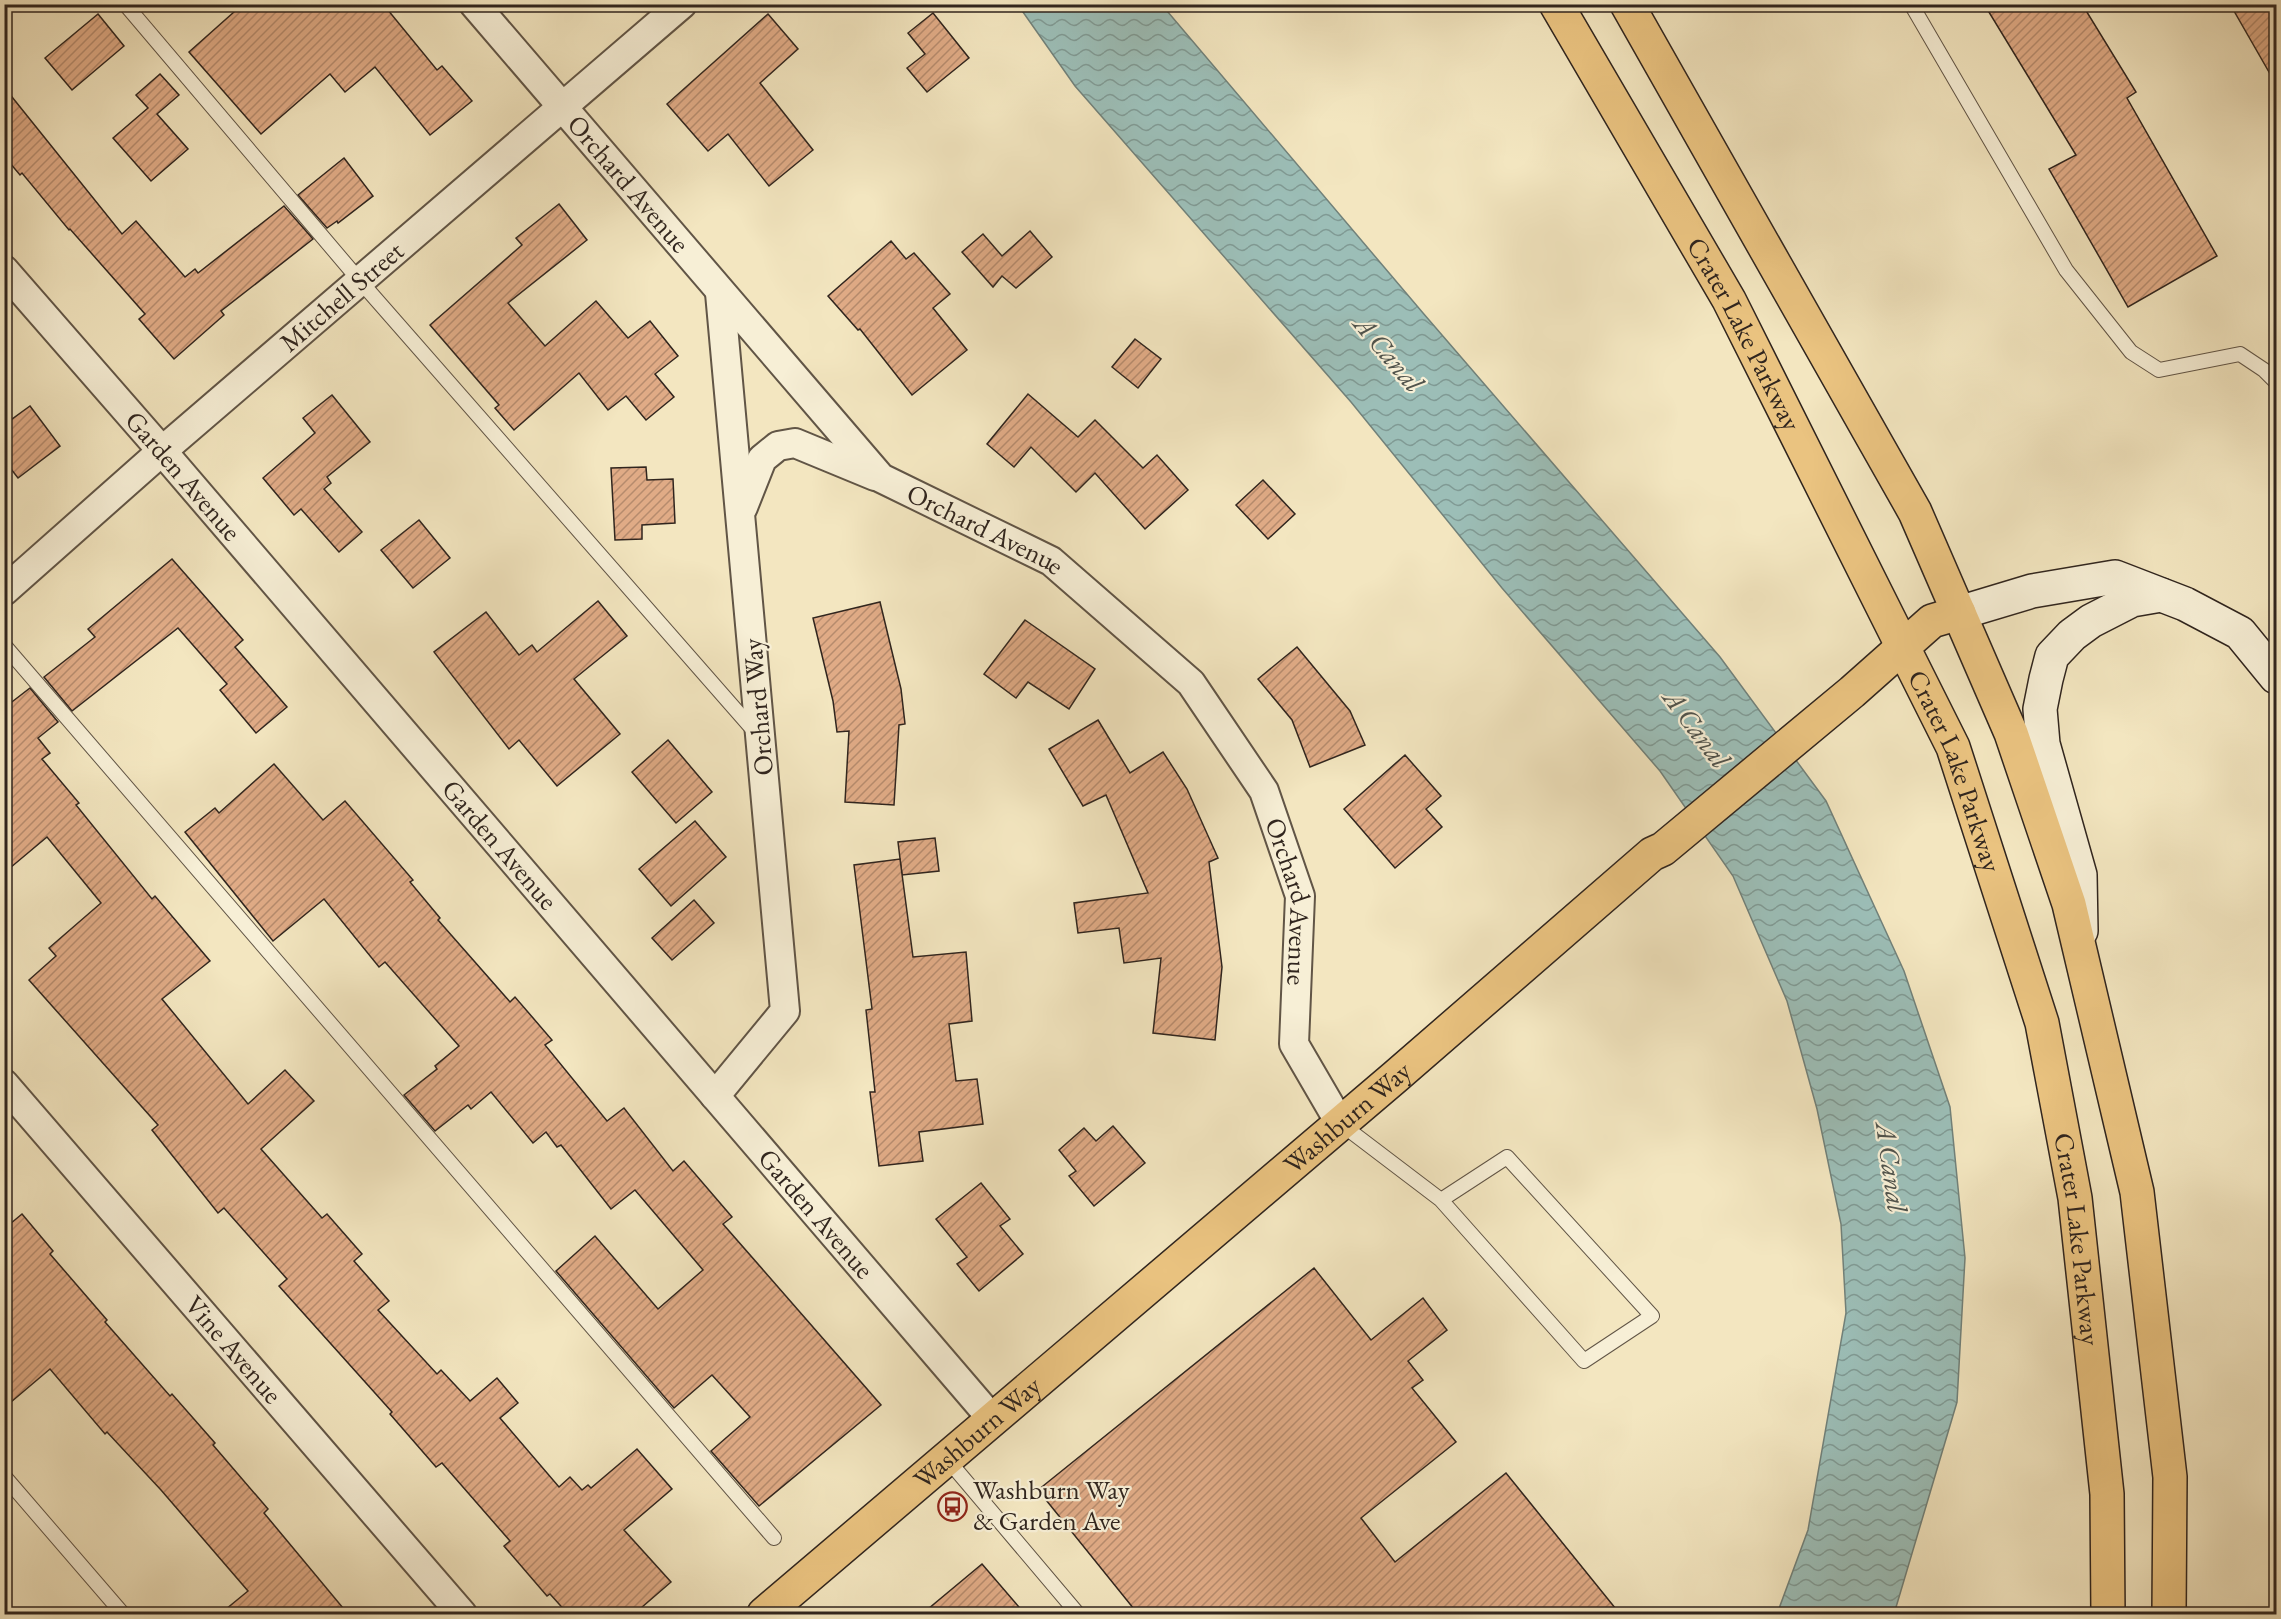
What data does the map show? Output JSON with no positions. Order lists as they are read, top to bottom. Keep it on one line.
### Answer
{"streets":{"main road":["Crater Lake Parkway","Washburn Way"],"street":["Orchard Avenue","Mitchell Street","Garden Avenue","Orchard Way","Vine Avenue"]},"crossings":[["Orchard Avenue","Mitchell Street"],["Orchard Avenue","Orchard Way"],["Orchard Avenue","Washburn Way"],["Mitchell Street","Garden Avenue"],["Crater Lake Parkway","Washburn Way"],["Garden Avenue","Orchard Way"],["Garden Avenue","Washburn Way"]],"water":["A Canal"],"places":{"bus stop":["Washburn Way & Garden Ave"]}}
